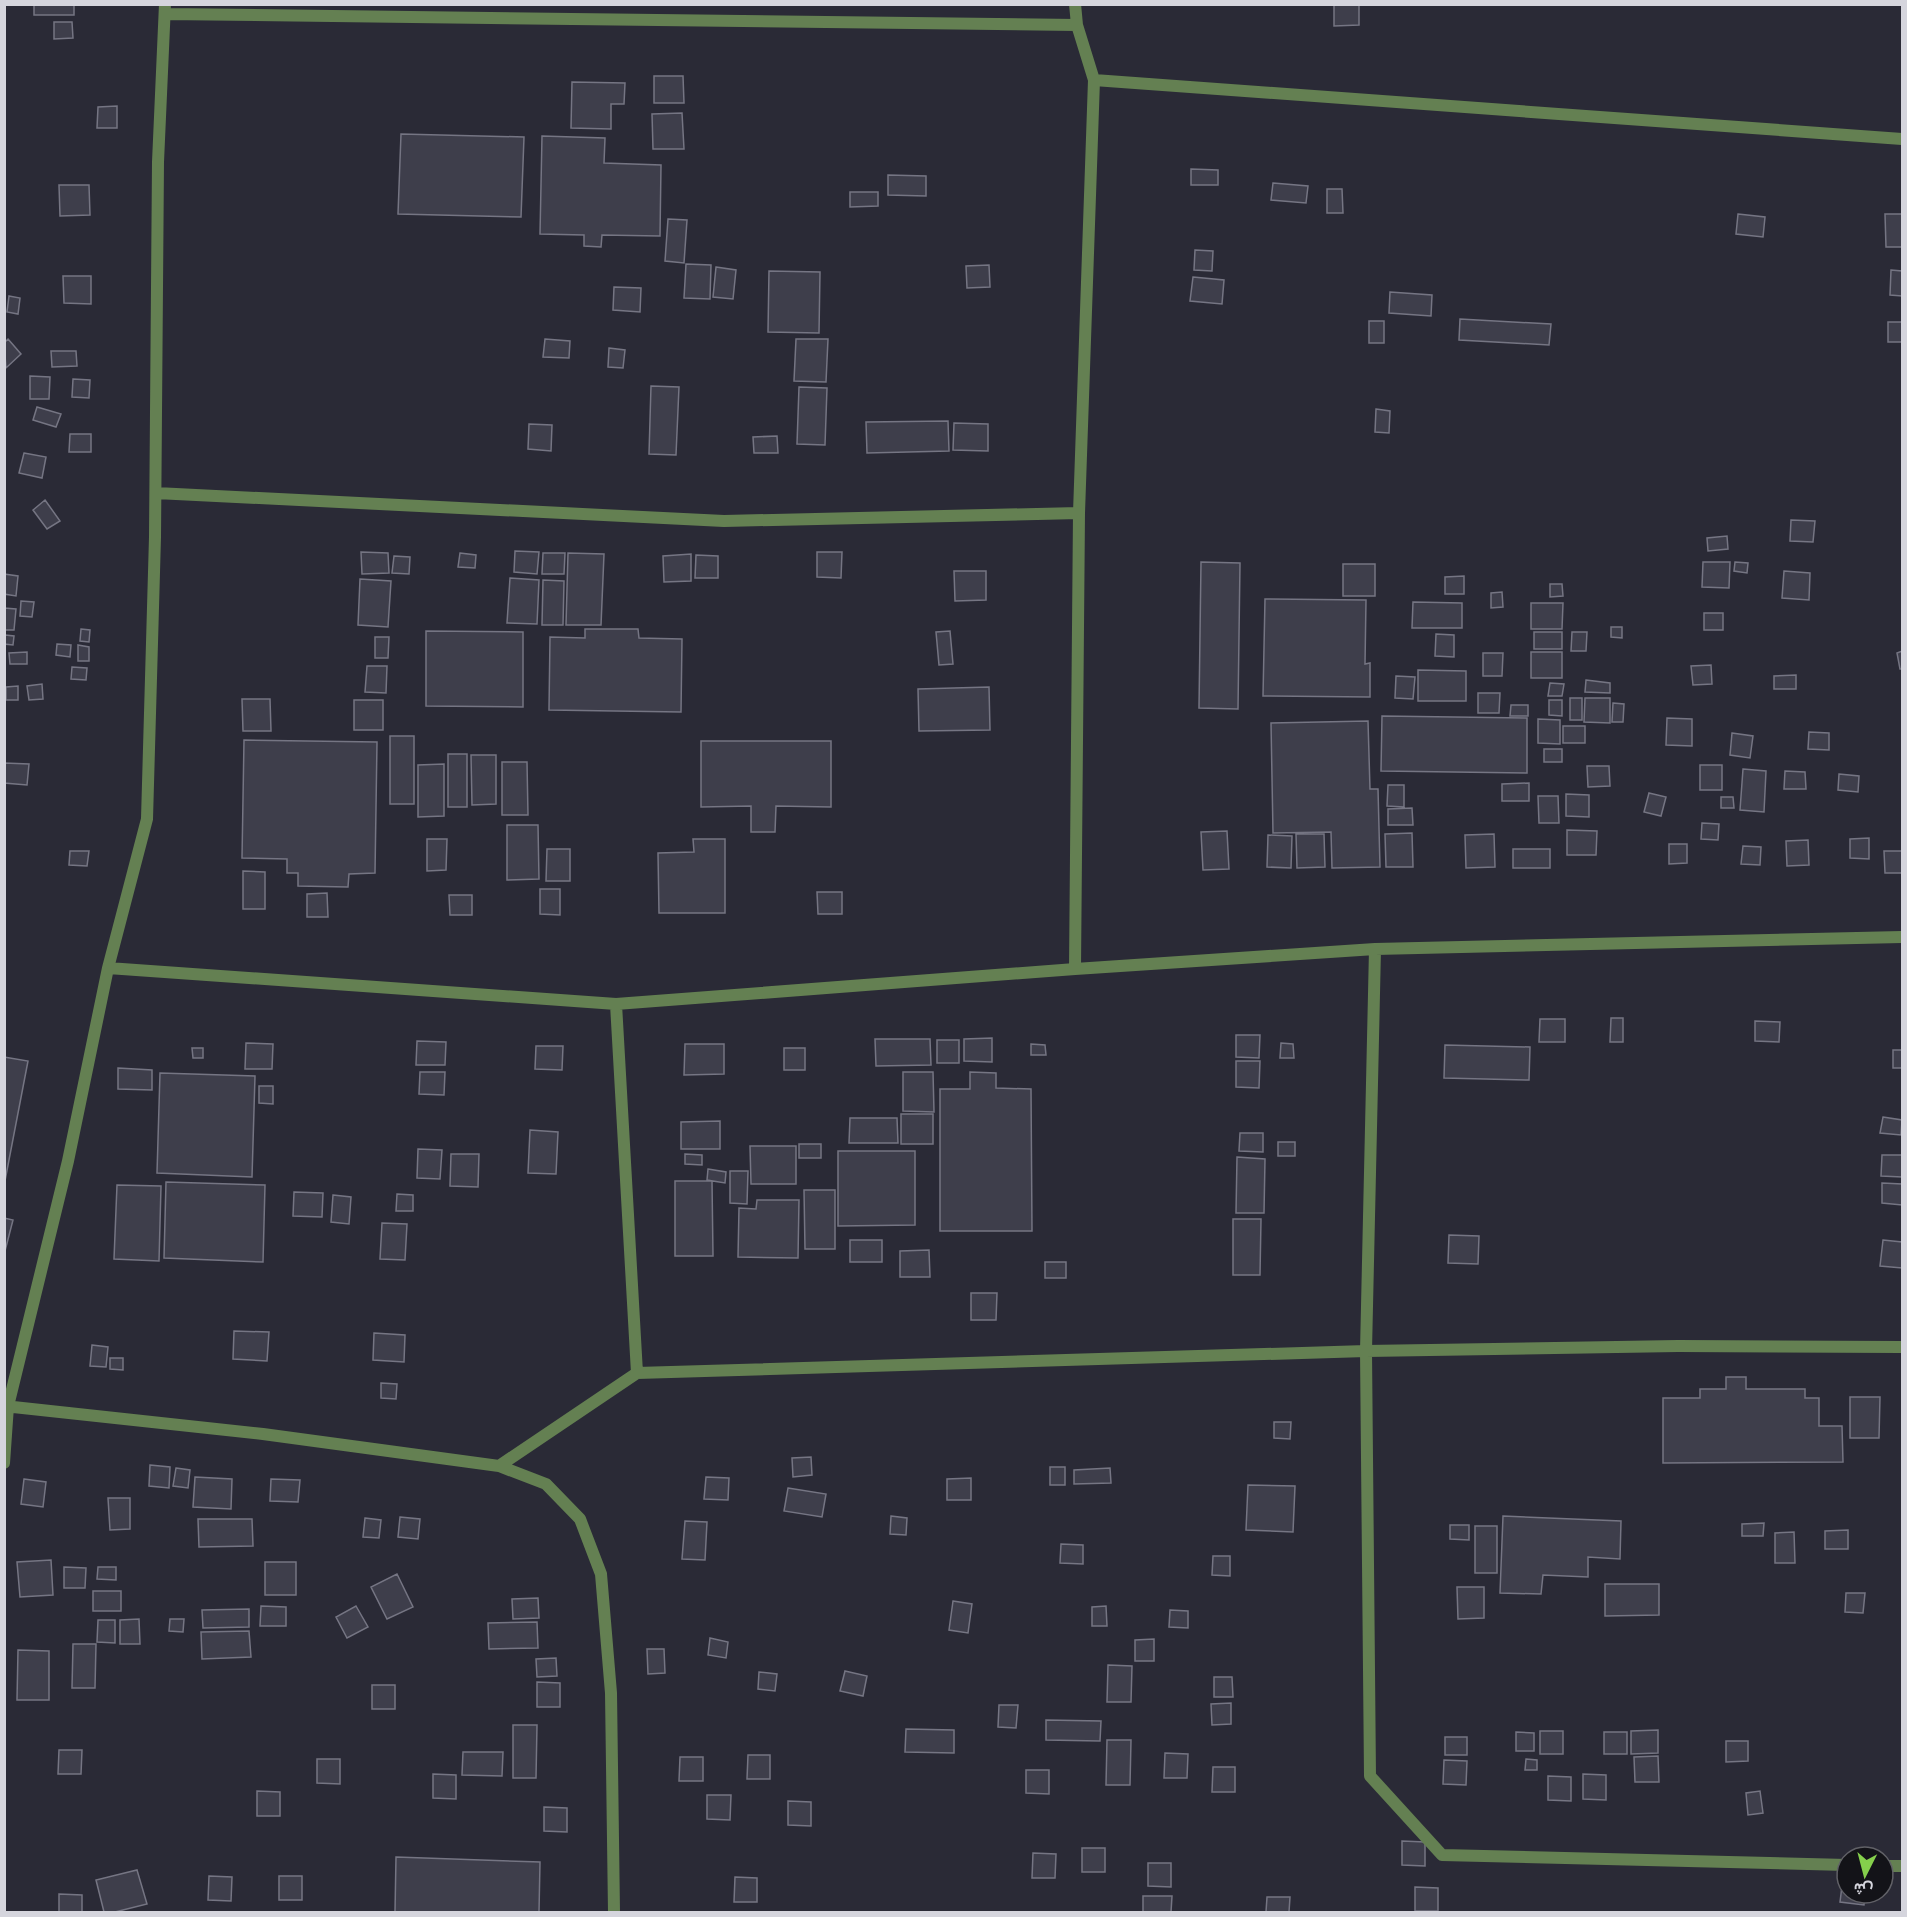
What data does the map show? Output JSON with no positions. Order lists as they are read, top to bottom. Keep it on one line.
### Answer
{"north":"bottom"}
